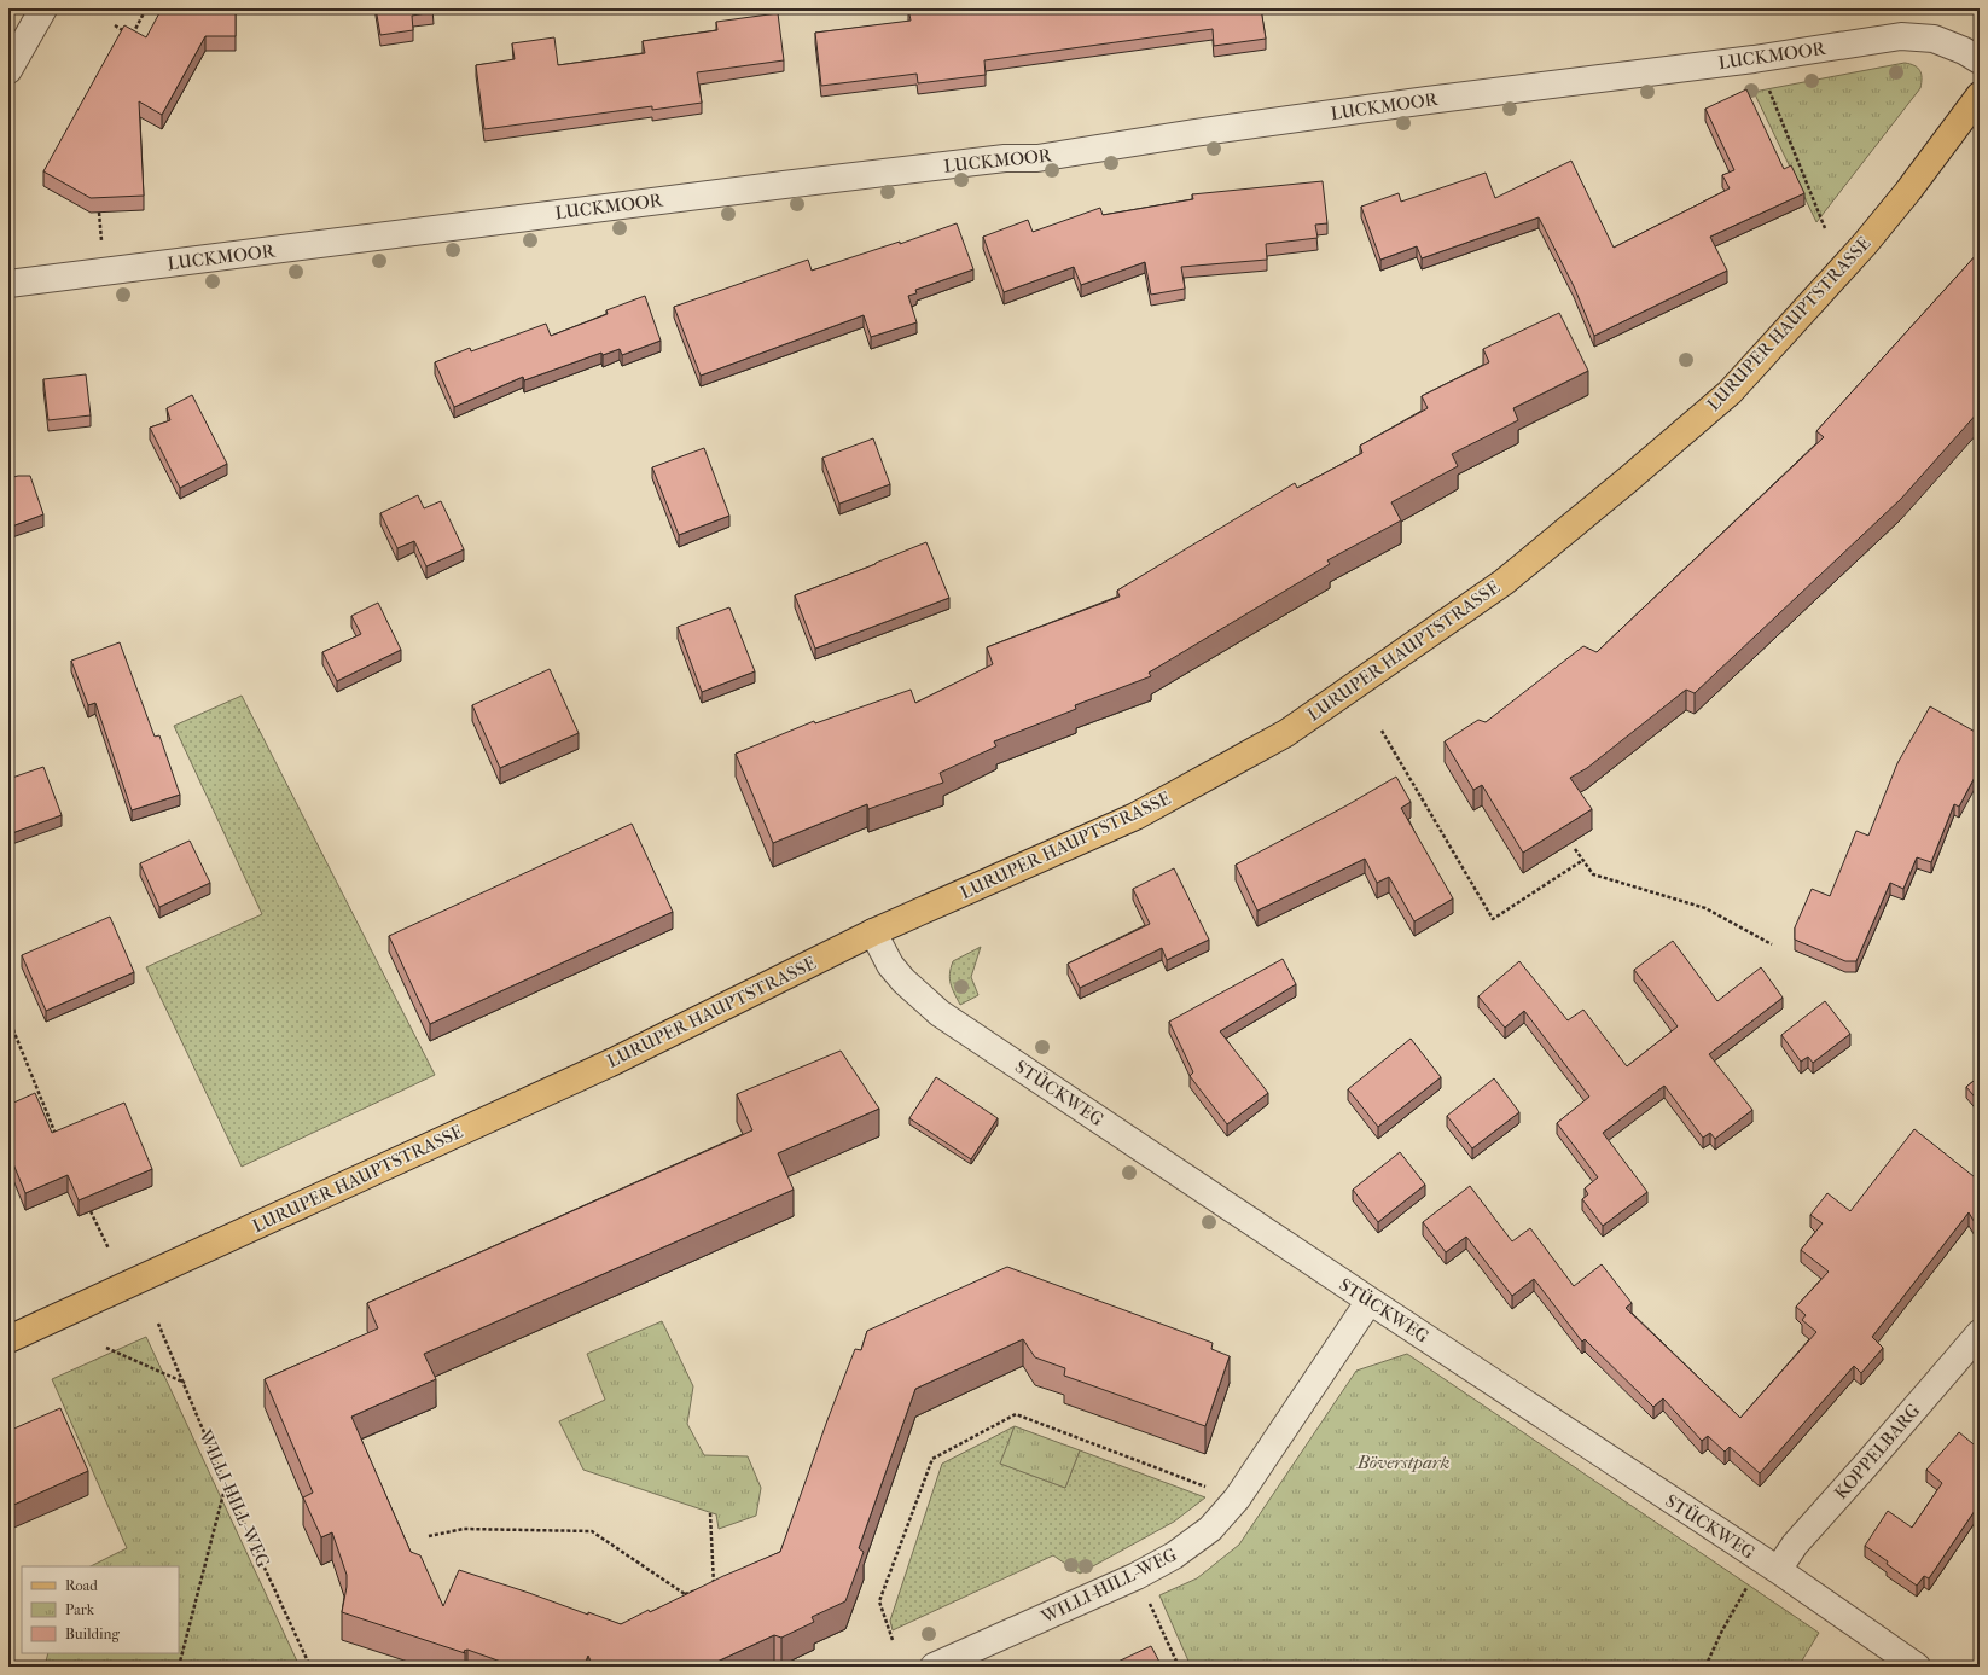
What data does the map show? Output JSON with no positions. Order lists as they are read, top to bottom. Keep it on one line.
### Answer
{"streets":{"main road":["LURUPER HAUPTSTRASSE"],"street":["LUCKMOOR","STÜCKWEG","KOPPELBARG","WILLI-HILL-WEG"]},"crossings":[["LURUPER HAUPTSTRASSE","STÜCKWEG"],["STÜCKWEG","KOPPELBARG"],["STÜCKWEG","WILLI-HILL-WEG"]],"parks":["Böverstpark"],"legend":["Road","Park","Building"]}
